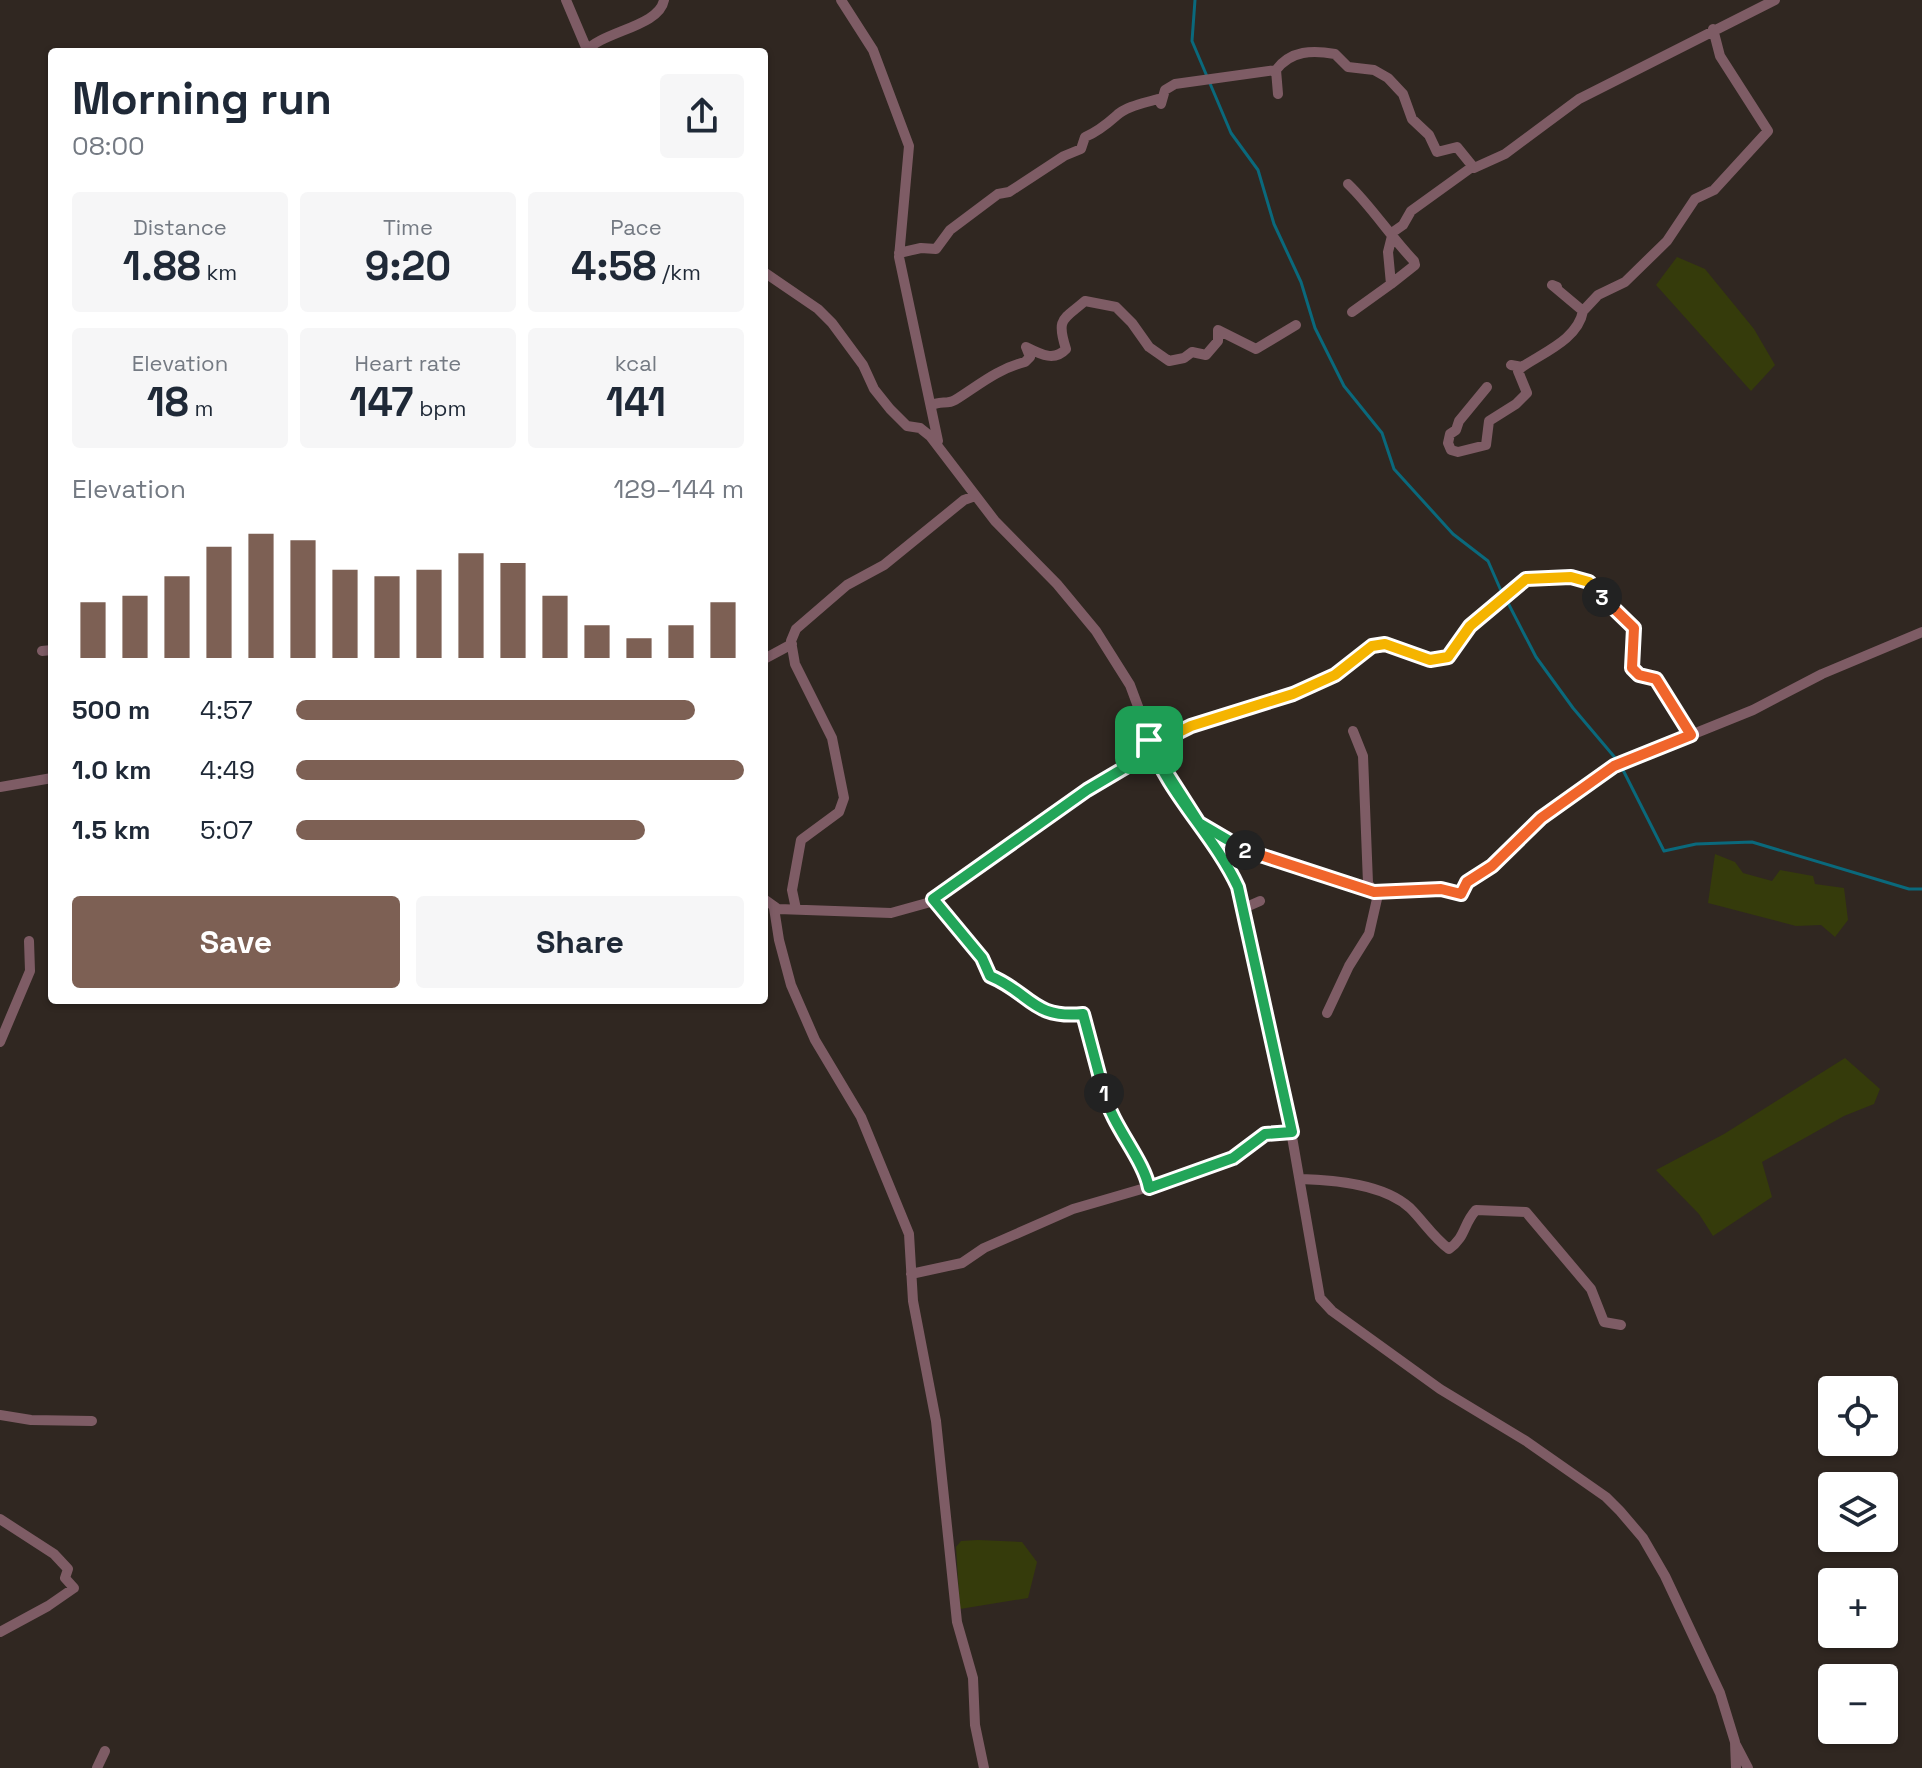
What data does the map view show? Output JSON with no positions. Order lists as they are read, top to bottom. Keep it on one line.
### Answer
{"page":{"heading":["Morning run","08:00"],"stats":[["Distance","1.88 km"],["Time","9:20"],["Pace","4:58 /km"],["Elevation","18 m"],["Heart rate","147 bpm"],["kcal","141"]],"chart":["Elevation","129–144 m"],"pins":["3","2","1"],"list":[{"name":"500 m","note":"4:57"},{"name":"1.0 km","note":"4:49"},{"name":"1.5 km","note":"5:07"}],"buttons":["Save","Share"],"map_buttons":["+","−"]}}
